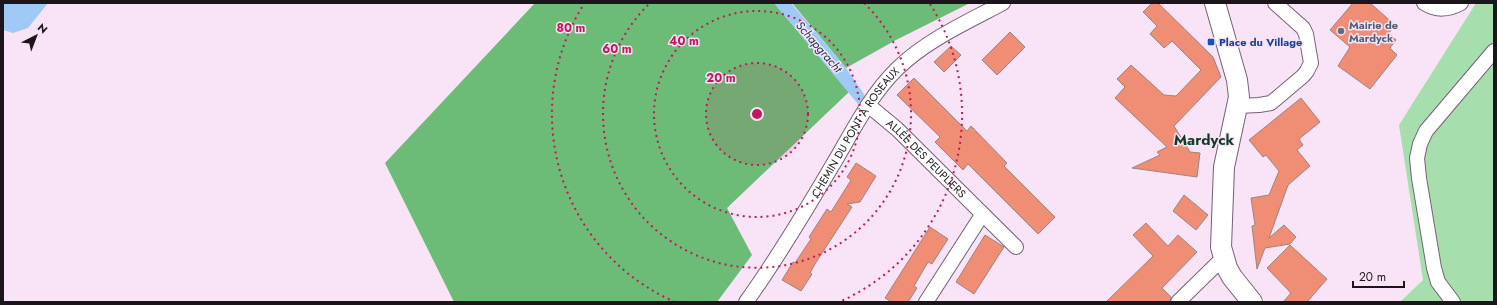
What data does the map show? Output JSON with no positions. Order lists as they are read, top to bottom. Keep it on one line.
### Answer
{"streets":{"street":["CHEMIN DU PONT À ROSEAUX","ALLÉE DES PEUPLIERS"]},"crossings":[["CHEMIN DU PONT À ROSEAUX","ALLÉE DES PEUPLIERS"]],"districts":["Mardyck"],"water":["Schapgracht"],"places":{"other":["Mairie de Mardyck"],"transit":["Place du Village"]},"scale_bar":"20 m","north":"top right","rings":["80 m","40 m","60 m","20 m"]}
